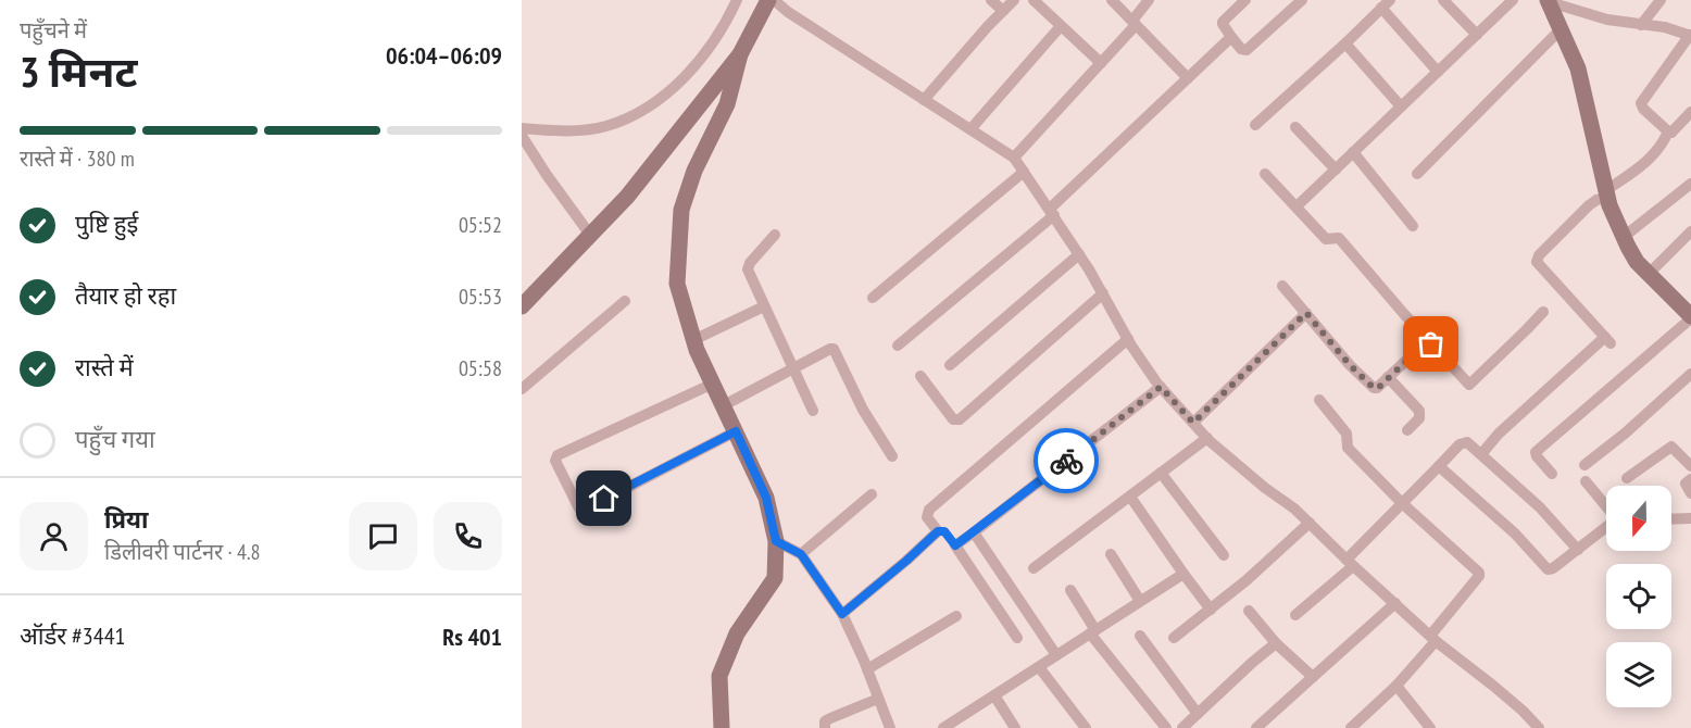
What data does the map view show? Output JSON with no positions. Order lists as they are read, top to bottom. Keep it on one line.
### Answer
{"north":"bottom","page":{"heading":["3 मिनट","पहुँचने में","06:04–06:09"],"panel":["प्रिया","डिलीवरी पार्टनर · 4.8","ऑर्डर #3441","Rs 401"],"bar":"रास्ते में · 380 m","list":[["पुष्टि हुई","05:52"],["तैयार हो रहा","05:53"],["रास्ते में","05:58"],"पहुँच गया"]}}
